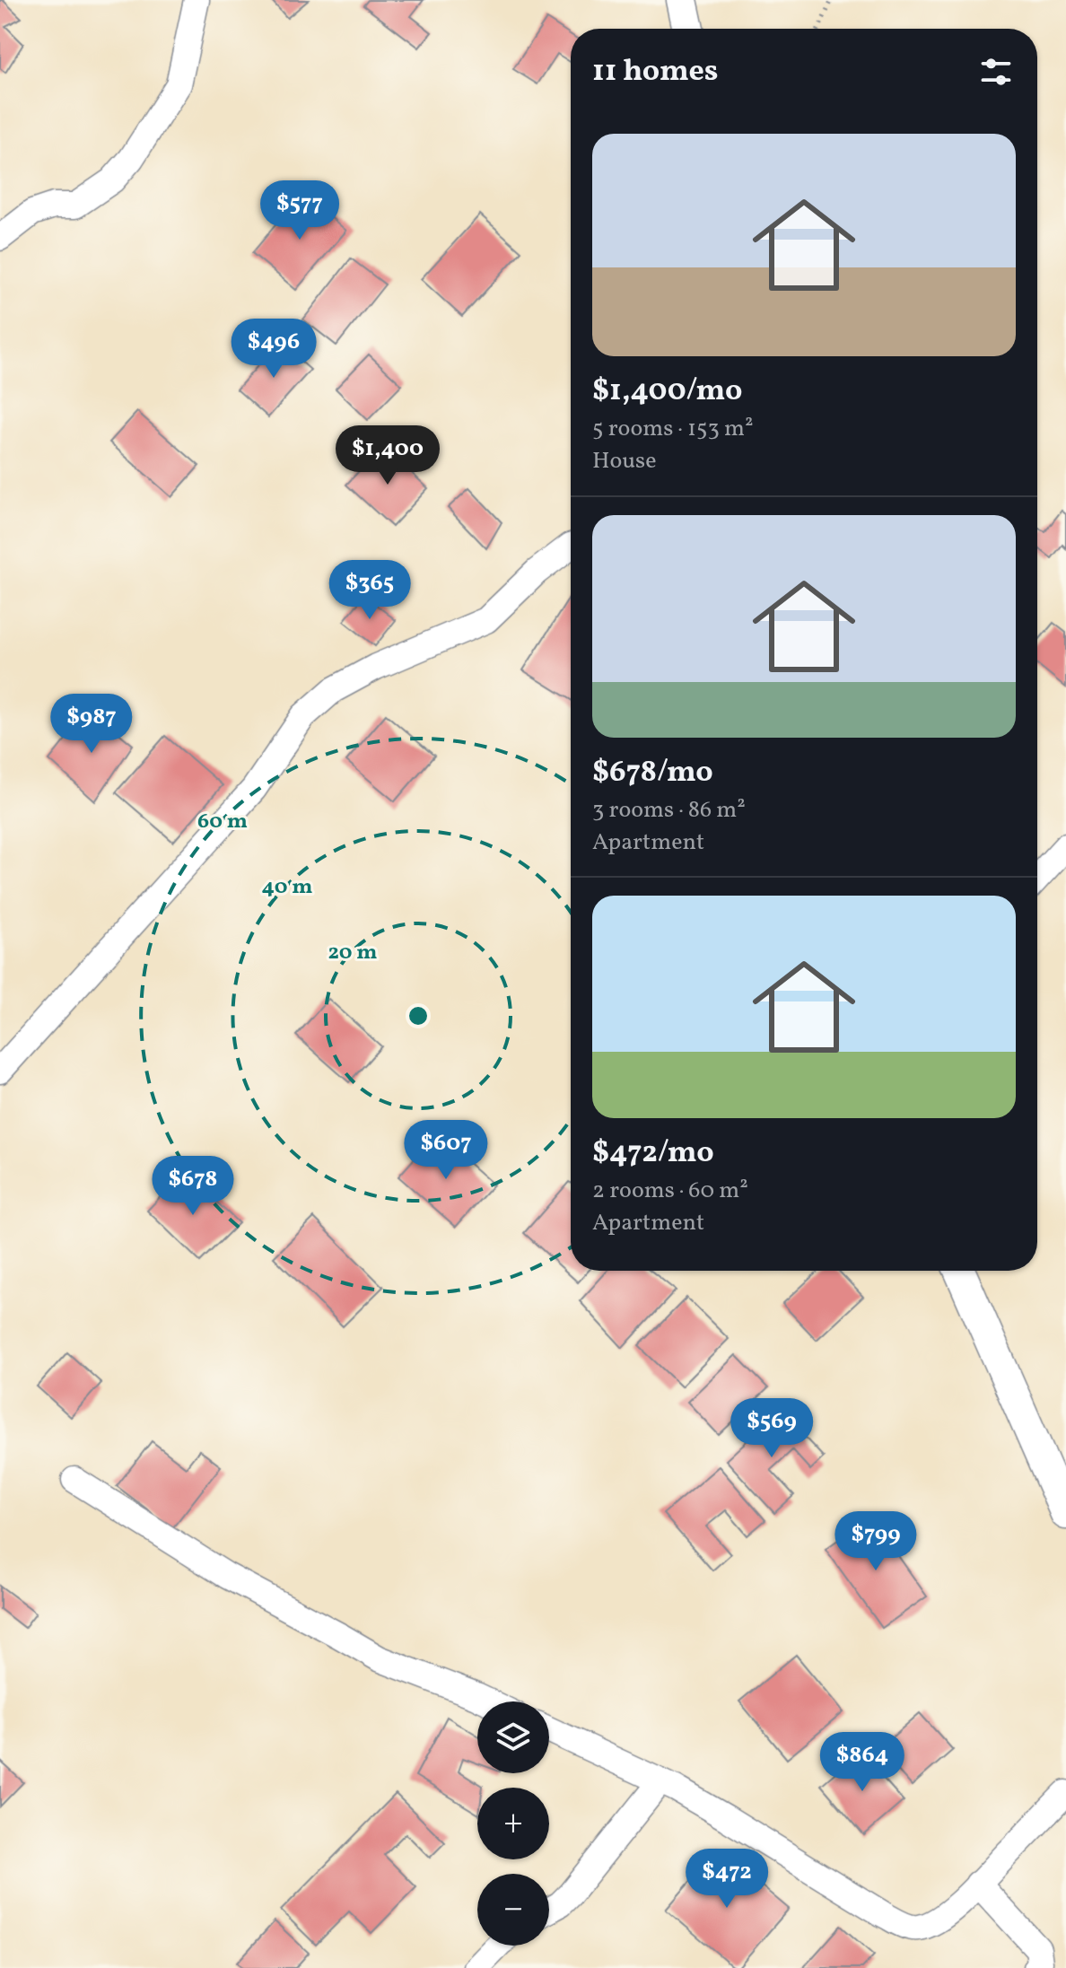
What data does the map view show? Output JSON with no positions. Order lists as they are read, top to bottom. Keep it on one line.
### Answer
{"page":{"heading":"11 homes","list":[{"name":"$1,400/mo","note":"5 rooms · 153 m² · House"},{"name":"$678/mo","note":"3 rooms · 86 m² · Apartment"},{"name":"$472/mo","note":"2 rooms · 60 m² · Apartment"}],"price":["$577","$496","$1,400","$365","$987","$607","$678","$569","$799","$864","$472"],"map_buttons":["+","−"]},"rings":["60 m","40 m","20 m"]}
